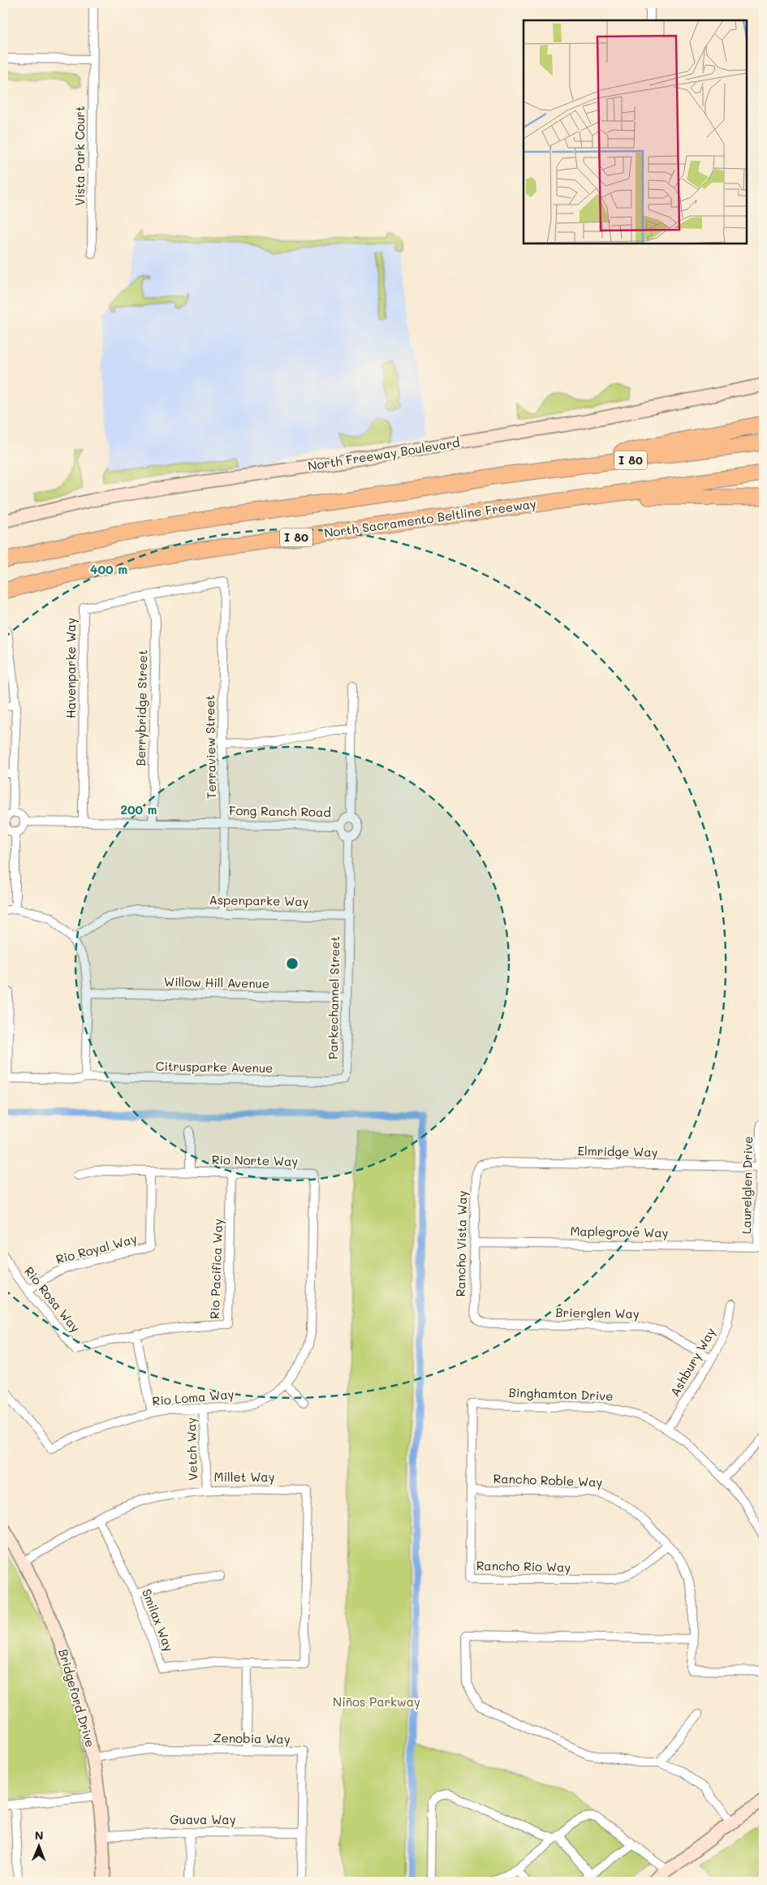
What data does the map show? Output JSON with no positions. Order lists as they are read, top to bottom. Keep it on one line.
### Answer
{"streets":{"highway":["I 80","North Sacramento Beltline Freeway"],"street":["Vista Park Court","North Freeway Boulevard","Havenparke Way","Berrybridge Street","Terraview Street","Fong Ranch Road","Aspenparke Way","Willow Hill Avenue","Parkechannel Street","Citrusparke Avenue","Elmridge Way","Rio Norte Way","Laurelglen Drive","Maplegrove Way","Rancho Vista Way","Rio Royal Way","Rio Pacifica Way","Rio Rosa Way","Brierglen Way","Ashbury Way","Binghamton Drive","Rio Loma Way","Vetch Way","Millet Way","Rancho Roble Way","Rancho Rio Way","Smilax Way","Bridgeford Drive","Zenobia Way","Guava Way"]},"crossings":[["Havenparke Way","Berrybridge Street"],["Havenparke Way","Terraview Street"],["Havenparke Way","Fong Ranch Road"],["Berrybridge Street","Fong Ranch Road"],["Terraview Street","Fong Ranch Road"],["Terraview Street","Aspenparke Way"],["Aspenparke Way","Parkechannel Street"],["Willow Hill Avenue","Parkechannel Street"],["Parkechannel Street","Citrusparke Avenue"],["Elmridge Way","Laurelglen Drive"],["Elmridge Way","Rancho Vista Way"],["Rio Norte Way","Rio Royal Way"],["Rio Norte Way","Rio Pacifica Way"],["Rio Norte Way","Rio Loma Way"],["Laurelglen Drive","Maplegrove Way"],["Maplegrove Way","Rancho Vista Way"],["Rancho Vista Way","Brierglen Way"],["Rio Royal Way","Rio Rosa Way"],["Rio Pacifica Way","Rio Rosa Way"],["Brierglen Way","Ashbury Way"],["Ashbury Way","Binghamton Drive"],["Binghamton Drive","Rancho Rio Way"],["Rio Loma Way","Vetch Way"],["Vetch Way","Millet Way"],["Millet Way","Smilax Way"],["Millet Way","Bridgeford Drive"],["Rancho Roble Way","Rancho Rio Way"],["Bridgeford Drive","Zenobia Way"],["Bridgeford Drive","Guava Way"],["Zenobia Way","Guava Way"]],"parks":["Niños Parkway"],"north":"top","rings":["400 m","200 m"]}
